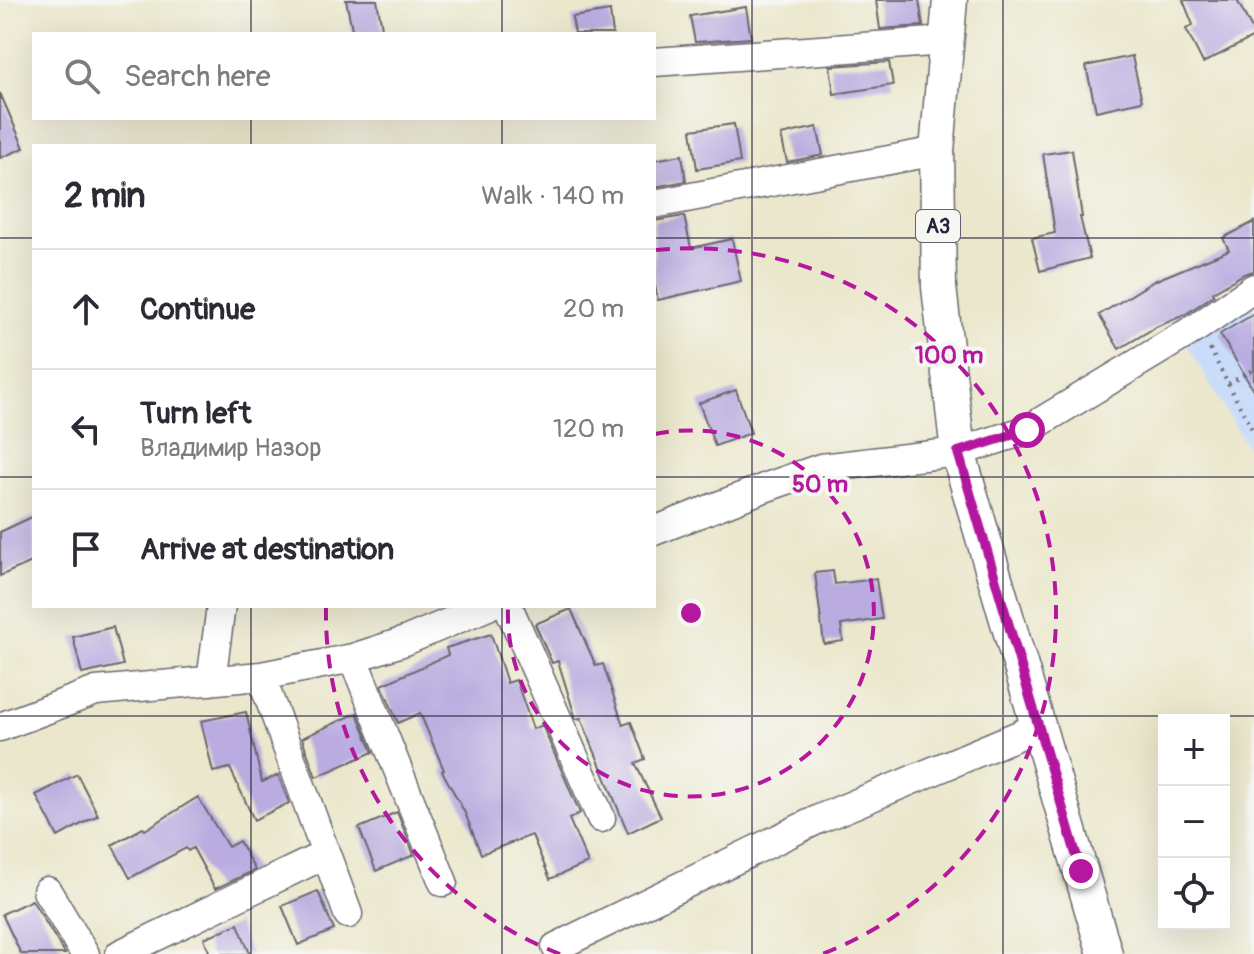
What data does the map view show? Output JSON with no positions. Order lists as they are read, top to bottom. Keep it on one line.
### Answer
{"streets":{"main road":["A3"]},"page":{"search":"Search here","heading":["2 min","Walk · 140 m"],"list":[["Continue","20 m"],["Turn left","Владимир Назор","120 m"],"Arrive at destination"],"map_buttons":["+","−"]},"rings":["100 m","50 m"]}
